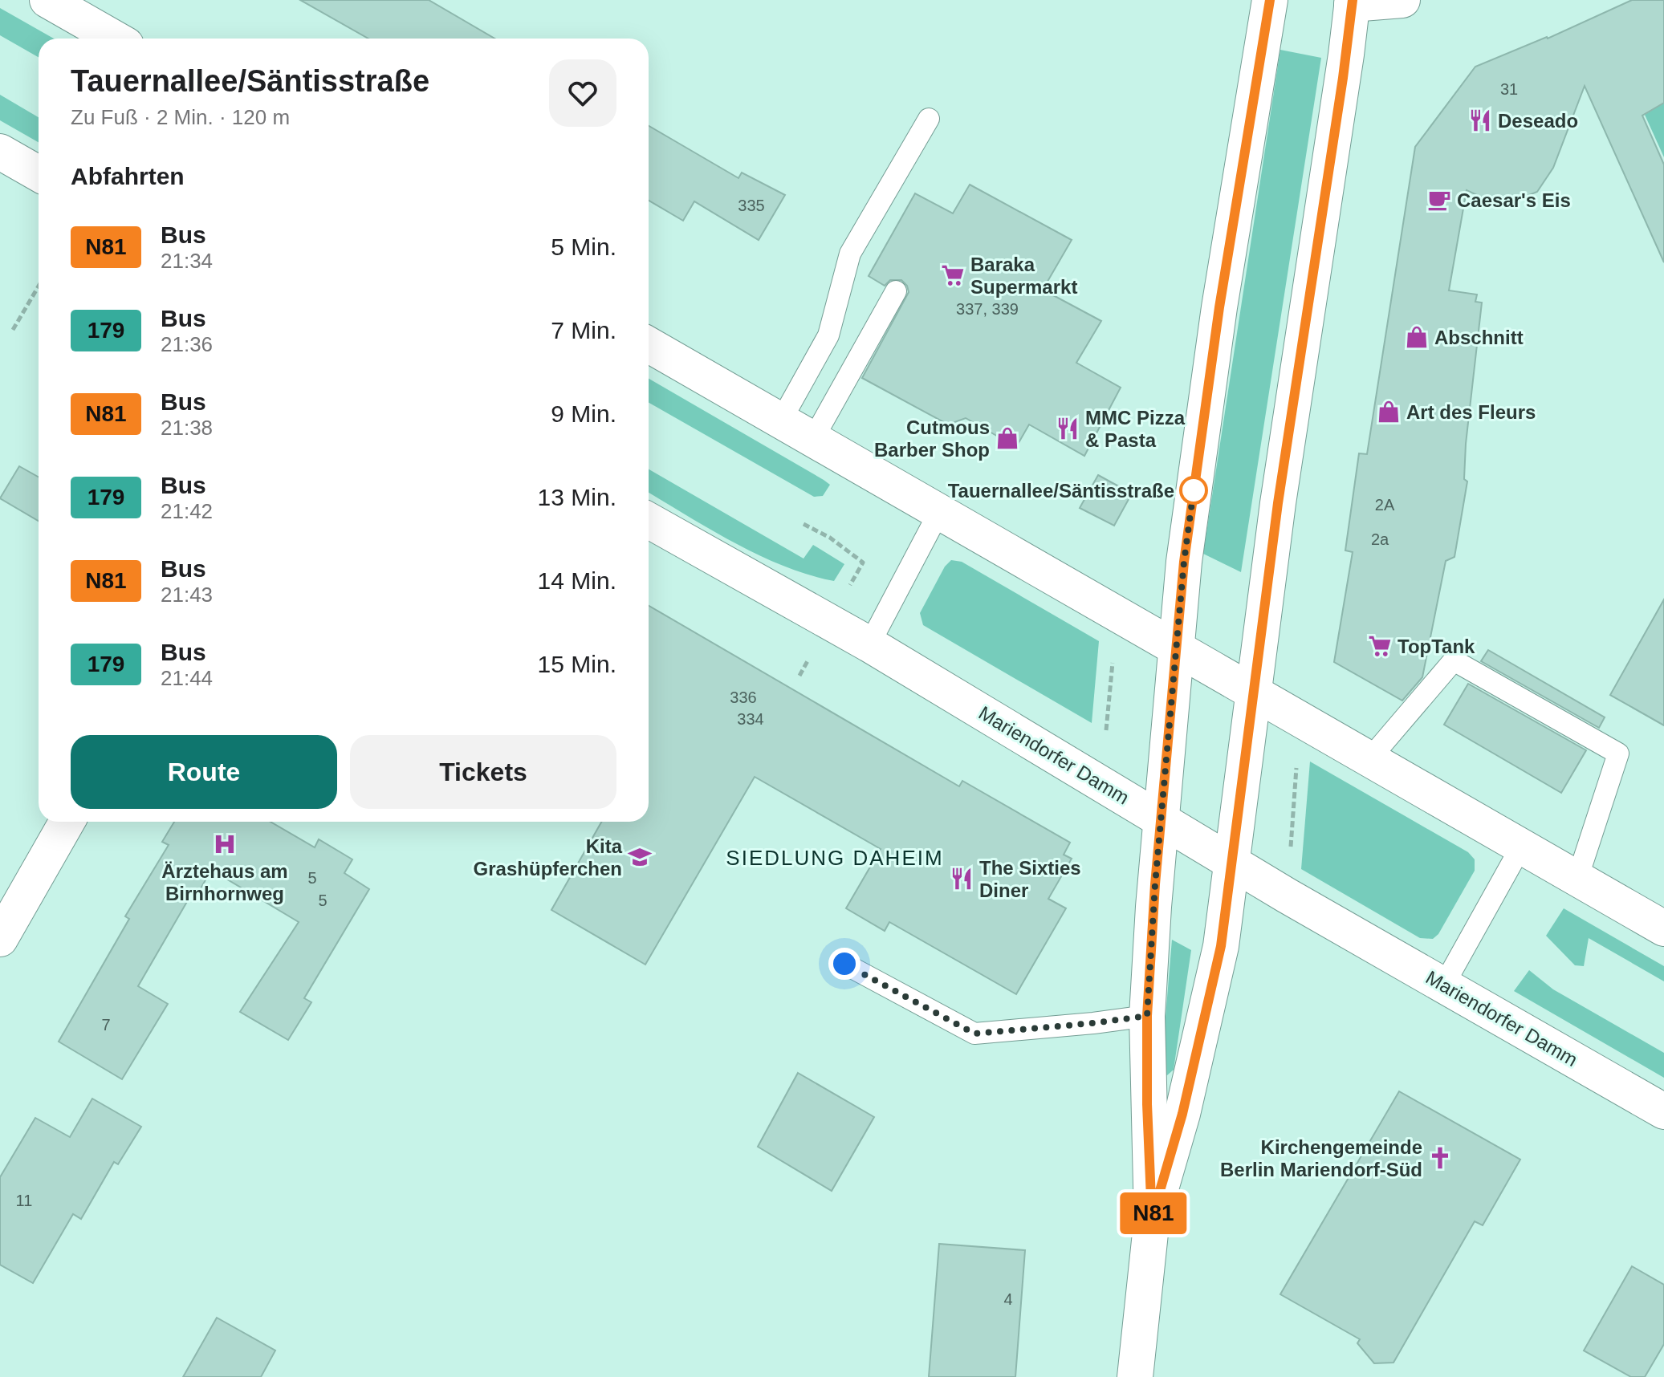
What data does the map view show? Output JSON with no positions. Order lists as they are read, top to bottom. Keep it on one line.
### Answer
{"streets":{"street":["Mariendorfer Damm"]},"districts":["SIEDLUNG DAHEIM"],"places":{"restaurant":["Deseado","MMC Pizza & Pasta","The Sixties Diner"],"cafe":["Caesar's Eis"],"supermarket":["Baraka Supermarkt","TopTank"],"shop":["Abschnitt","Art des Fleurs","Cutmous Barber Shop"],"other":["Tauernallee/Säntisstraße"],"hospital":["Ärztehaus am Birnhornweg"],"school or university":["Kita Grashüpferchen"],"church":["Kirchengemeinde Berlin Mariendorf-Süd"]},"lines":["bus line N81"],"house_numbers":["31","335","337, 339","2A","2a","336","334","5","5","7","11","4"],"page":{"on_map":"N81","heading":[["Tauernallee/Säntisstraße","Zu Fuß · 2 Min. · 120 m"],"Abfahrten"],"list":[{"mark":"N81","name":"Bus","note":"21:34","value":"5 Min."},{"mark":"179","name":"Bus","note":"21:36","value":"7 Min."},{"mark":"N81","name":"Bus","note":"21:38","value":"9 Min."},{"mark":"179","name":"Bus","note":"21:42","value":"13 Min."},{"mark":"N81","name":"Bus","note":"21:43","value":"14 Min."},{"mark":"179","name":"Bus","note":"21:44","value":"15 Min."}],"buttons":["Route","Tickets"]}}
